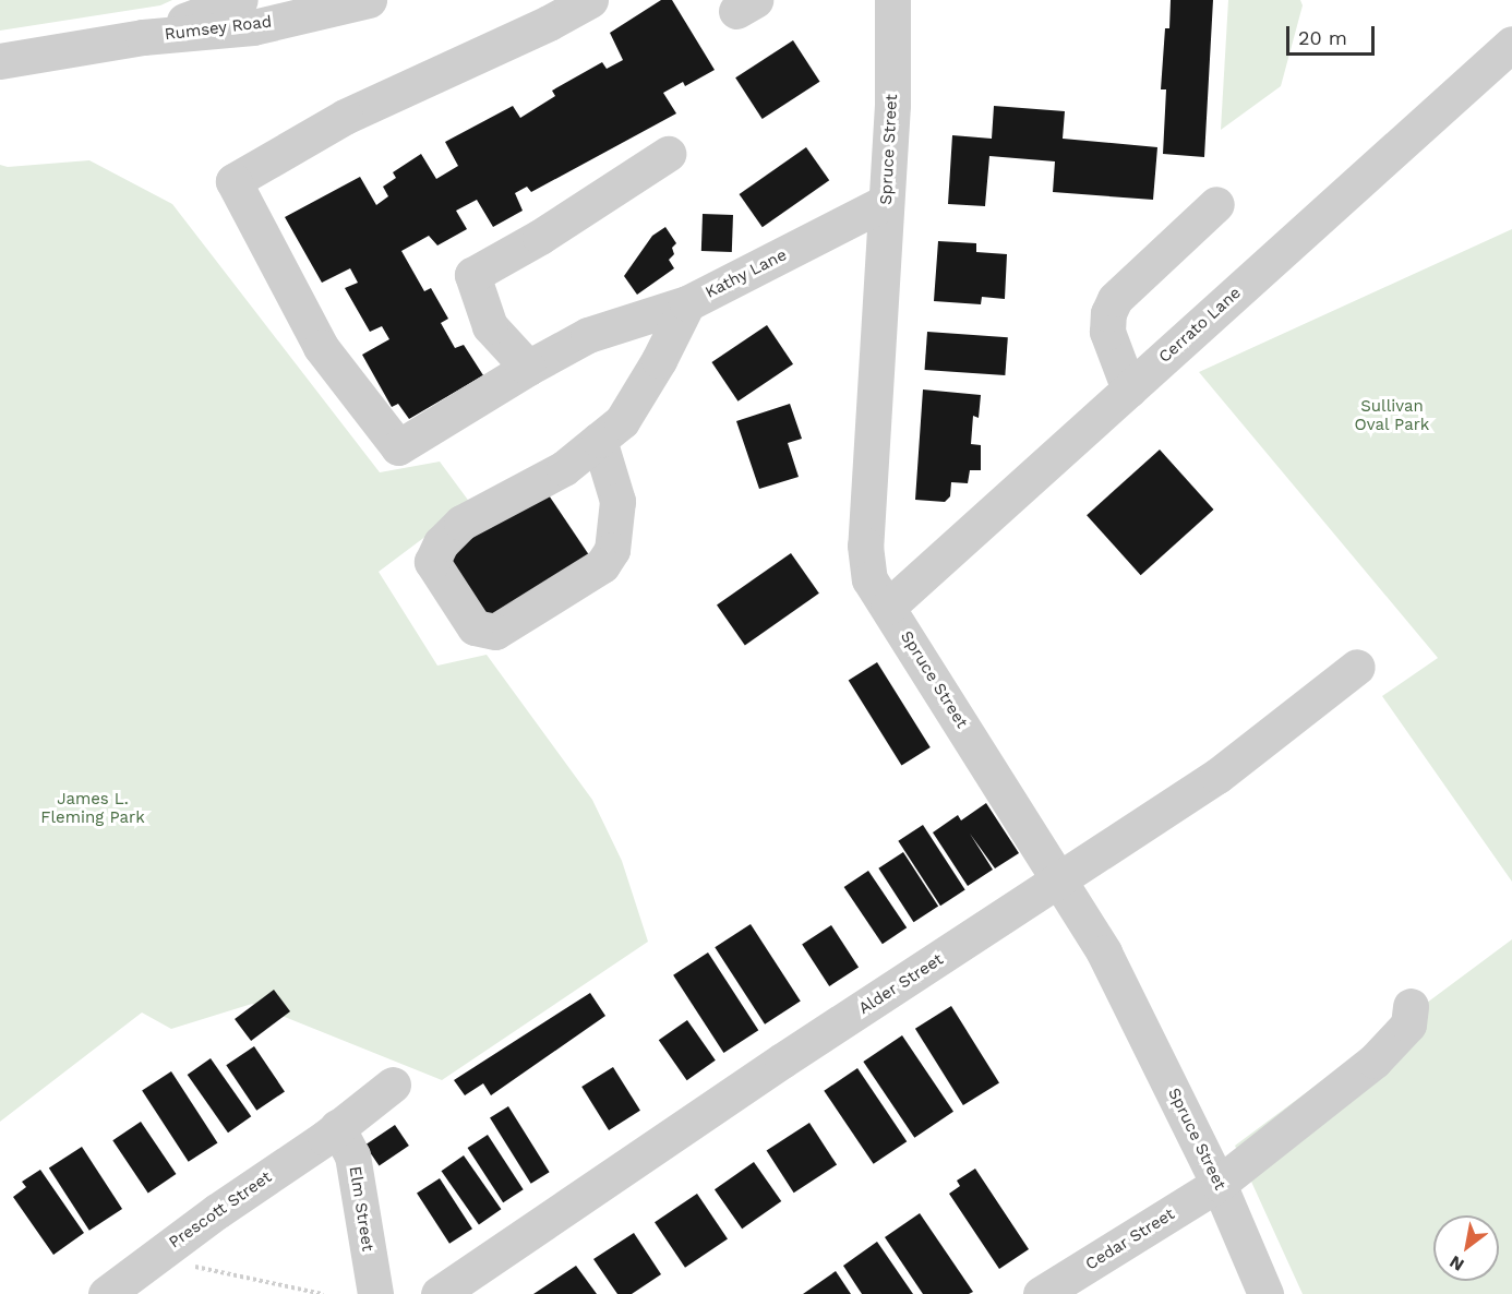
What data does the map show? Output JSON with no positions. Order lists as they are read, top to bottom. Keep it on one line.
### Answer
{"streets":{"street":["Rumsey Road","Spruce Street","Kathy Lane","Cerrato Lane","Alder Street","Elm Street","Prescott Street","Cedar Street"]},"crossings":[["Spruce Street","Kathy Lane"],["Spruce Street","Cerrato Lane"],["Spruce Street","Alder Street"],["Spruce Street","Cedar Street"],["Elm Street","Prescott Street"]],"parks":["Sullivan Oval Park","James L. Fleming Park"],"scale_bar":"20 m","north":"bottom left"}
